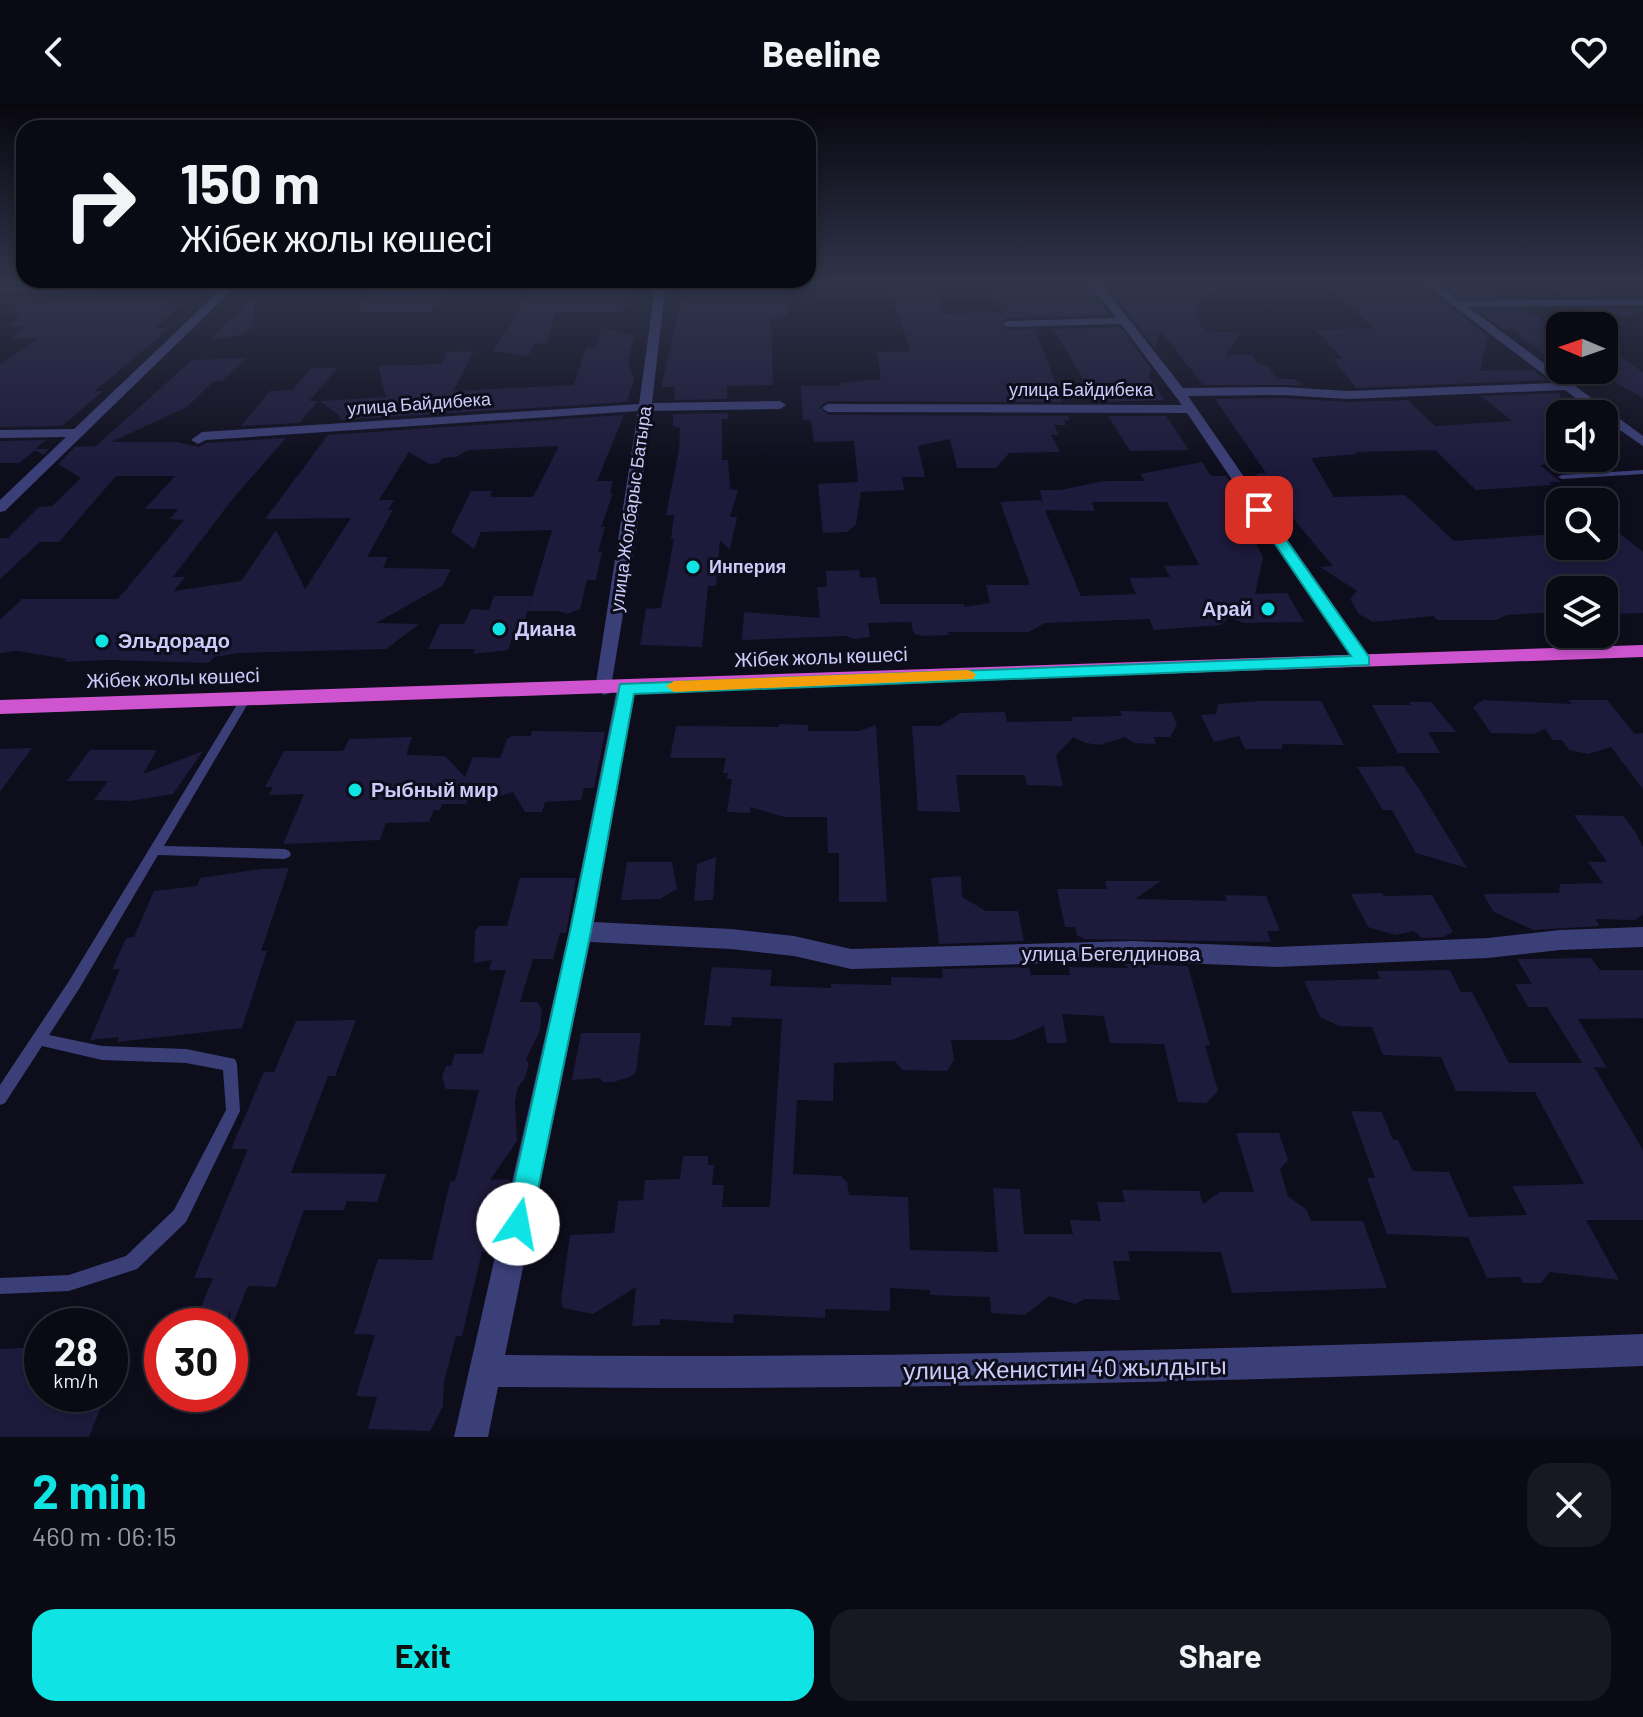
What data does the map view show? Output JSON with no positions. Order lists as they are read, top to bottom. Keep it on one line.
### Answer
{"streets":{"highway":["Жібек жолы көшесі"],"street":["улица Байдибека","улица Жолбарыс Батыра","улица Бегелдинова","улица Женистин 40 жылдыгы"]},"crossings":[["улица Байдибека","улица Жолбарыс Батыра"],["улица Жолбарыс Батыра","Жібек жолы көшесі"],["улица Жолбарыс Батыра","улица Бегелдинова"],["улица Жолбарыс Батыра","улица Женистин 40 жылдыгы"]],"places":["Инперия","Арай","Диана","Эльдорадо","Рыбный мир"],"north":"left","page":{"header":"Beeline","turn":["150 m","Жібек жолы көшесі"],"speed":"28 km/h","limit":"30","heading":["2 min","460 m · 06:15"],"buttons":["Exit","Share"]}}
